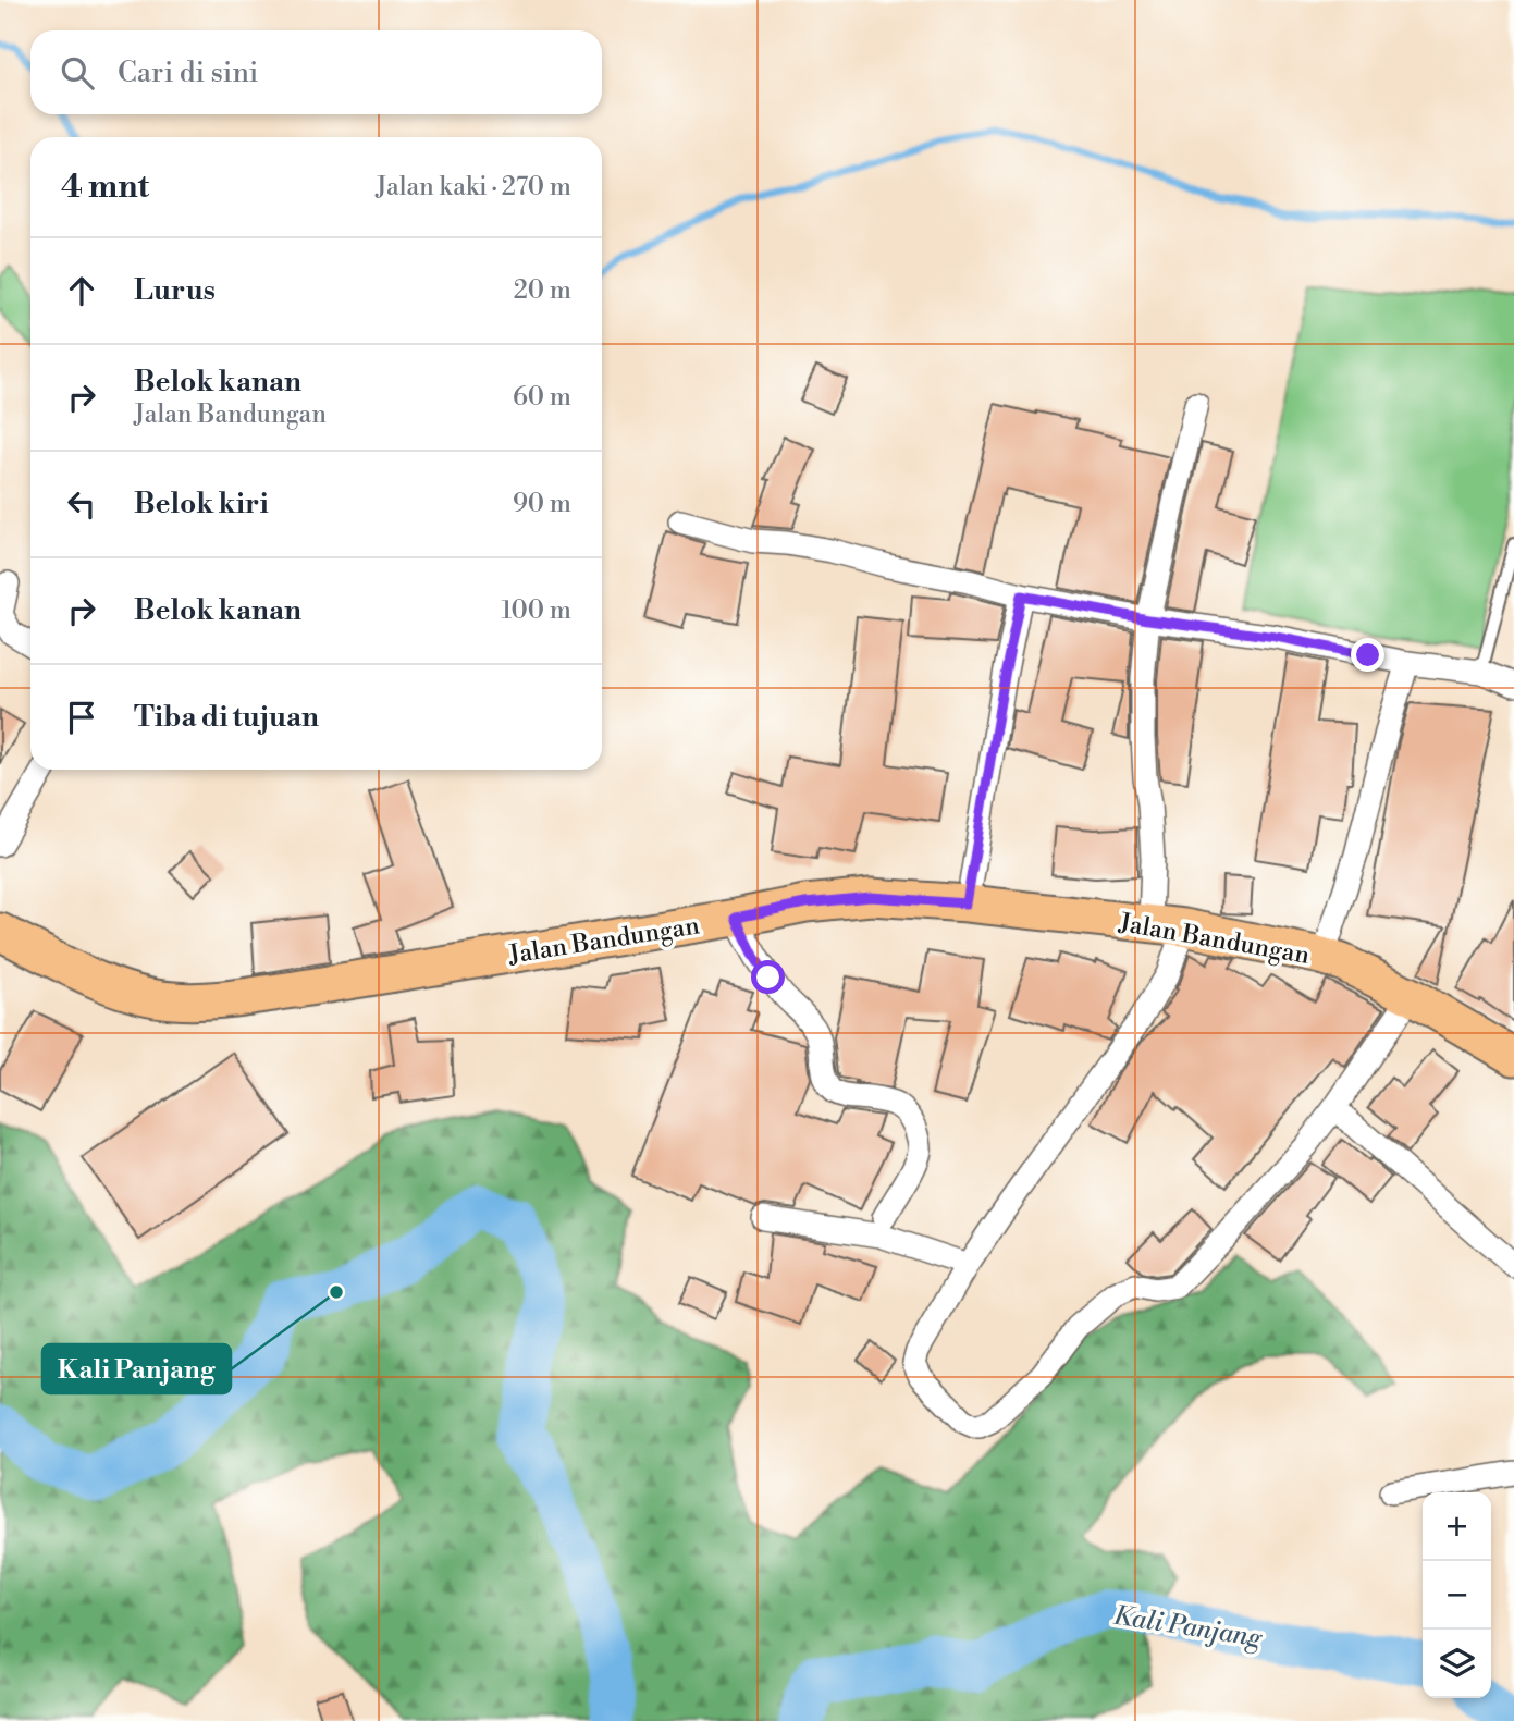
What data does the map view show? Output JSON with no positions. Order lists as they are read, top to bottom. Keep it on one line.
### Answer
{"streets":{"main road":["Jalan Bandungan"]},"water":["Kali Panjang"],"places":["Kali Panjang"],"page":{"search":"Cari di sini","heading":["4 mnt","Jalan kaki · 270 m"],"list":[["Lurus","20 m"],["Belok kanan","Jalan Bandungan","60 m"],["Belok kiri","90 m"],["Belok kanan","100 m"],"Tiba di tujuan"],"map_buttons":["+","−"]}}
